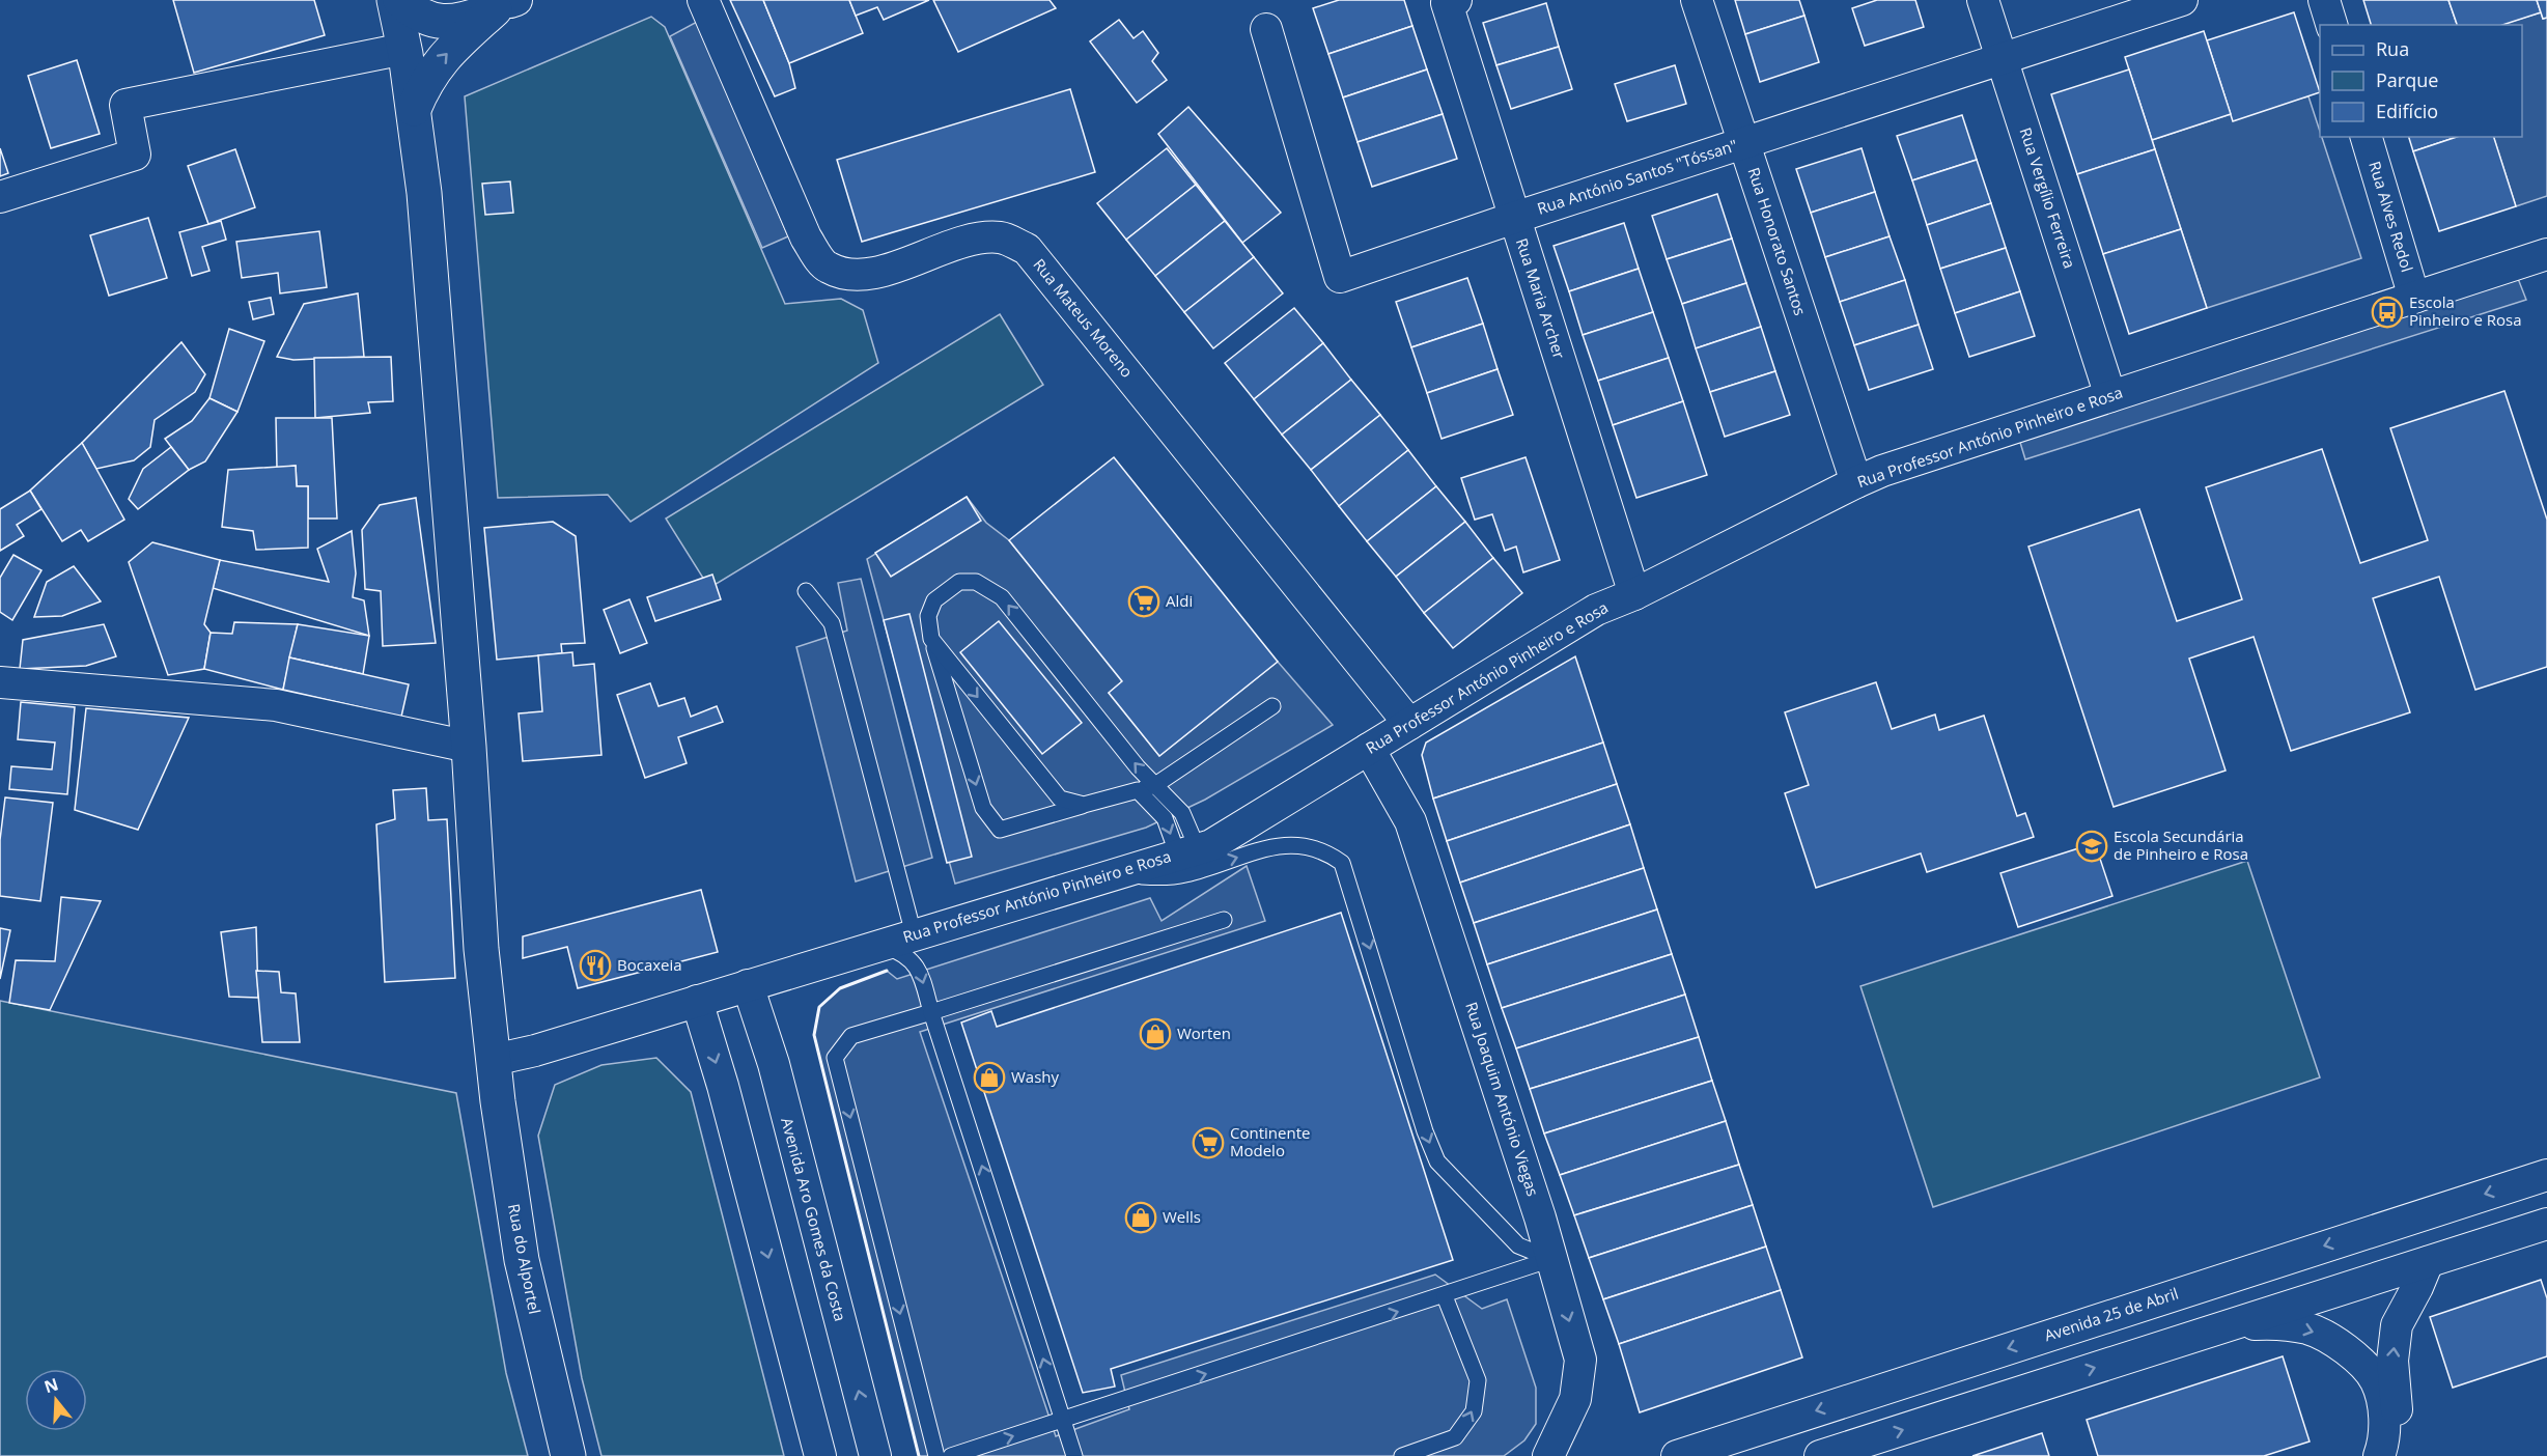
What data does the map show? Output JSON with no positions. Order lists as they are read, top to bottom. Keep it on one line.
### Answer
{"streets":{"main road":["Rua do Alportel"],"street":["Rua António Santos \"Tóssan\"","Rua Vergílio Ferreira","Rua Alves Redol","Rua Honorato Santos","Rua Maria Archer","Rua Mateus Moreno","Rua Professor António Pinheiro e Rosa","Rua Joaquim António Viegas","Avenida Aro Gomes da Costa","Avenida 25 de Abril"]},"crossings":[["Rua António Santos \"Tóssan\"","Rua Vergílio Ferreira"],["Rua António Santos \"Tóssan\"","Rua Honorato Santos"],["Rua António Santos \"Tóssan\"","Rua Maria Archer"],["Rua Vergílio Ferreira","Rua Professor António Pinheiro e Rosa"],["Rua Alves Redol","Rua Professor António Pinheiro e Rosa"],["Rua Honorato Santos","Rua Professor António Pinheiro e Rosa"],["Rua Maria Archer","Rua Professor António Pinheiro e Rosa"],["Rua Mateus Moreno","Rua Professor António Pinheiro e Rosa"],["Rua Professor António Pinheiro e Rosa","Rua Joaquim António Viegas"],["Rua Professor António Pinheiro e Rosa","Avenida Aro Gomes da Costa"],["Rua Professor António Pinheiro e Rosa","Rua do Alportel"]],"places":{"bus stop":["Escola Pinheiro e Rosa"],"supermarket":["Aldi","Continente Modelo"],"school or university":["Escola Secundária de Pinheiro e Rosa"],"restaurant":["Bocaxeia"],"shop":["Worten","Washy","Wells"]},"legend":["Rua","Parque","Edifício"],"north":"top"}
